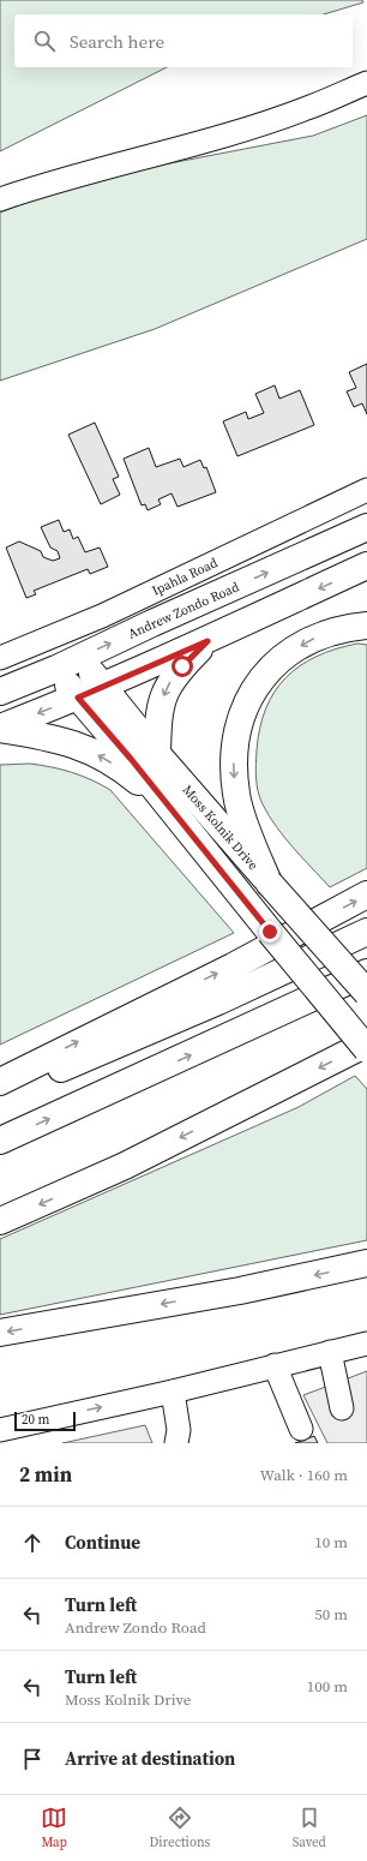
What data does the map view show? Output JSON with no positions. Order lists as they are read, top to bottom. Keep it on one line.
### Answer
{"streets":{"main road":["Andrew Zondo Road","Moss Kolnik Drive"],"street":["Ipahla Road"]},"crossings":[["Andrew Zondo Road","Moss Kolnik Drive"]],"scale_bar":"20 m","page":{"search":"Search here","scale":"20 m","heading":["2 min","Walk · 160 m"],"list":[["Continue","10 m"],["Turn left","Andrew Zondo Road","50 m"],["Turn left","Moss Kolnik Drive","100 m"],"Arrive at destination"],"nav":["Map","Directions","Saved"]}}
